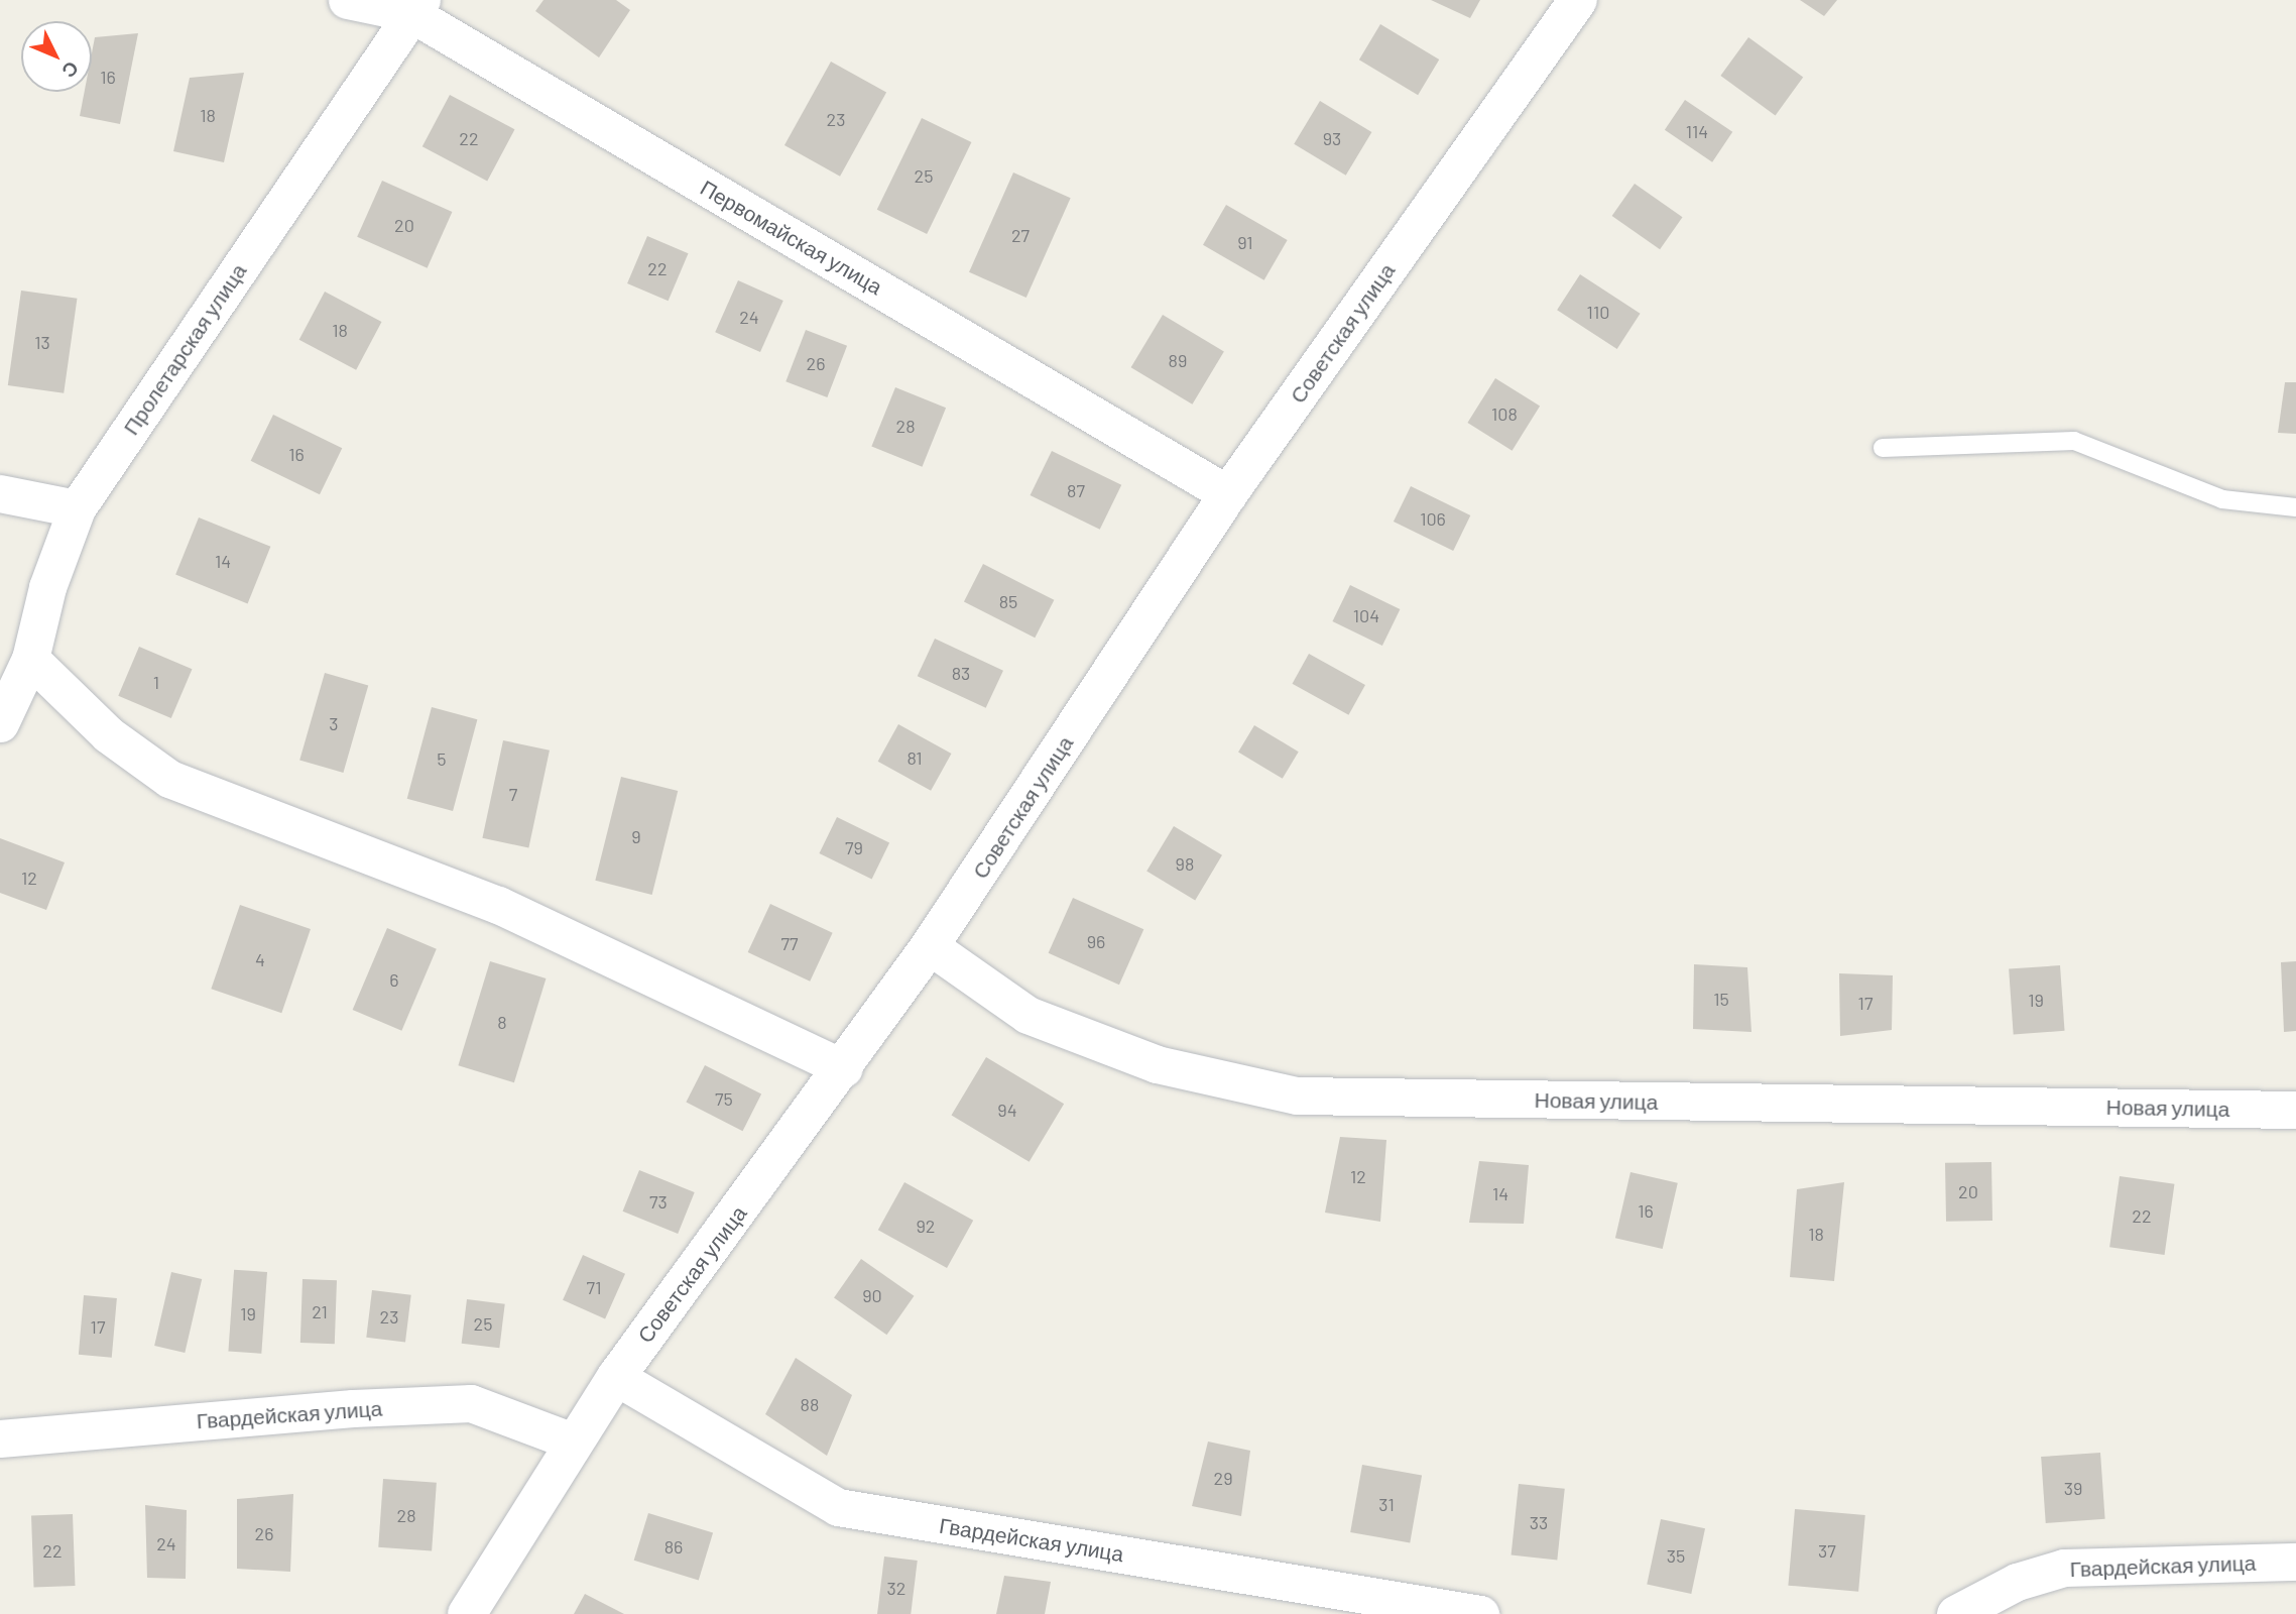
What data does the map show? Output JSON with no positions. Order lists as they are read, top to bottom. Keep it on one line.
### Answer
{"streets":{"street":["Первомайская улица","Советская улица","Пролетарская улица","Новая улица","Гвардейская улица"]},"crossings":[["Первомайская улица","Советская улица"],["Первомайская улица","Пролетарская улица"],["Советская улица","Новая улица"],["Советская улица","Гвардейская улица"]],"house_numbers":["16","18","23","114","22","93","25","20","27","91","22","110","24","18","13","89","26","108","28","16","87","106","14","85","104","83","1","3","81","5","7","9","79","98","12","96","77","4","6","15","19","17","8","75","94","12","20","14","73","16","22","92","18","71","90","21","19","23","25","17","88","29","39","31","28","33","26","24","86","22","37","35","32"],"north":"bottom right"}
